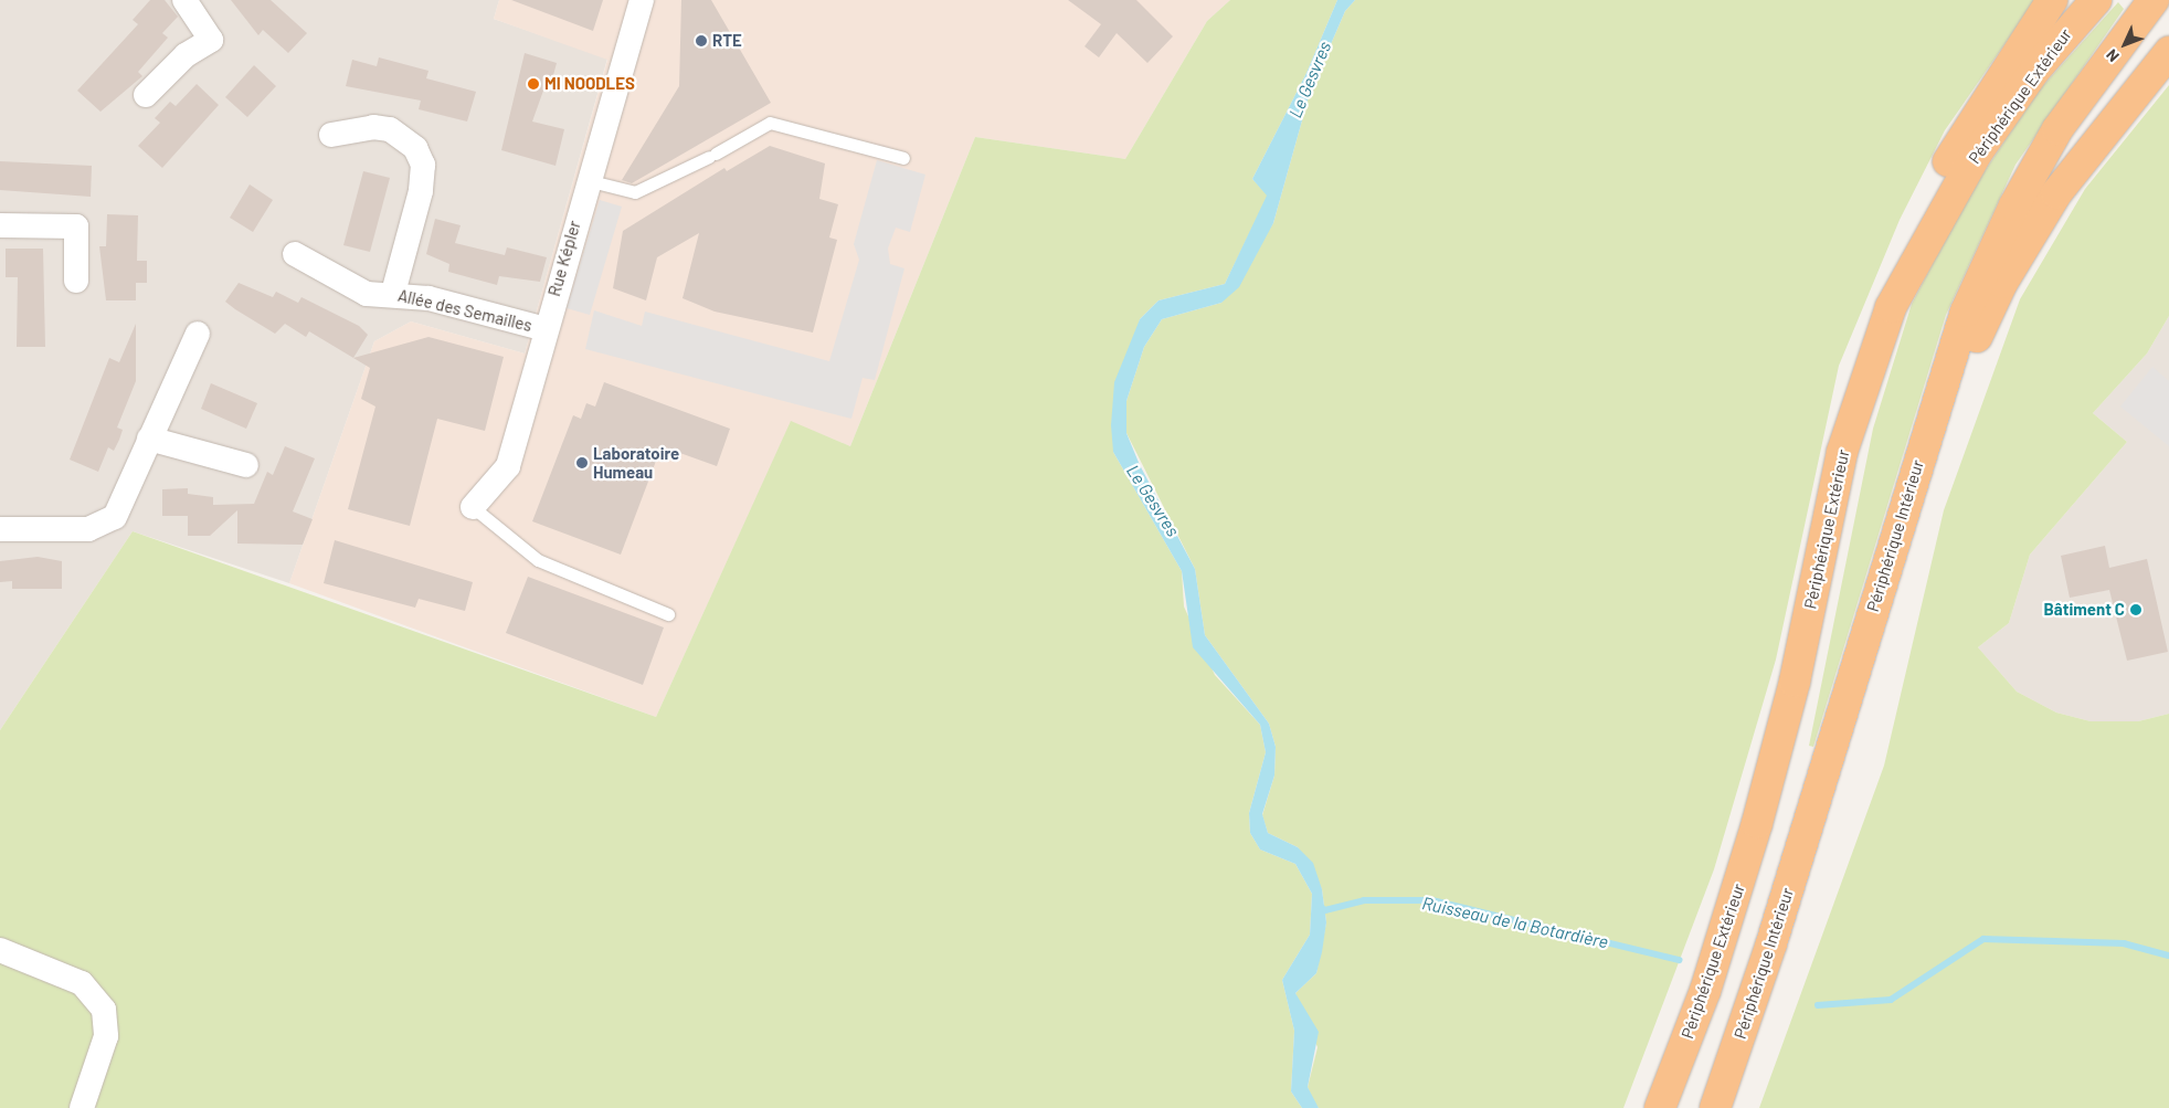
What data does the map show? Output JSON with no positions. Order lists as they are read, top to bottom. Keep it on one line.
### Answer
{"streets":{"highway":["Périphérique Extérieur","Périphérique Intérieur"],"street":["Rue Képler","Allée des Semailles"]},"crossings":[["Rue Képler","Allée des Semailles"]],"water":["Le Gesvres","Ruisseau de la Botardière"],"places":["RTE","MI NOODLES","Laboratoire Humeau","Bâtiment C"],"north":"bottom left"}
